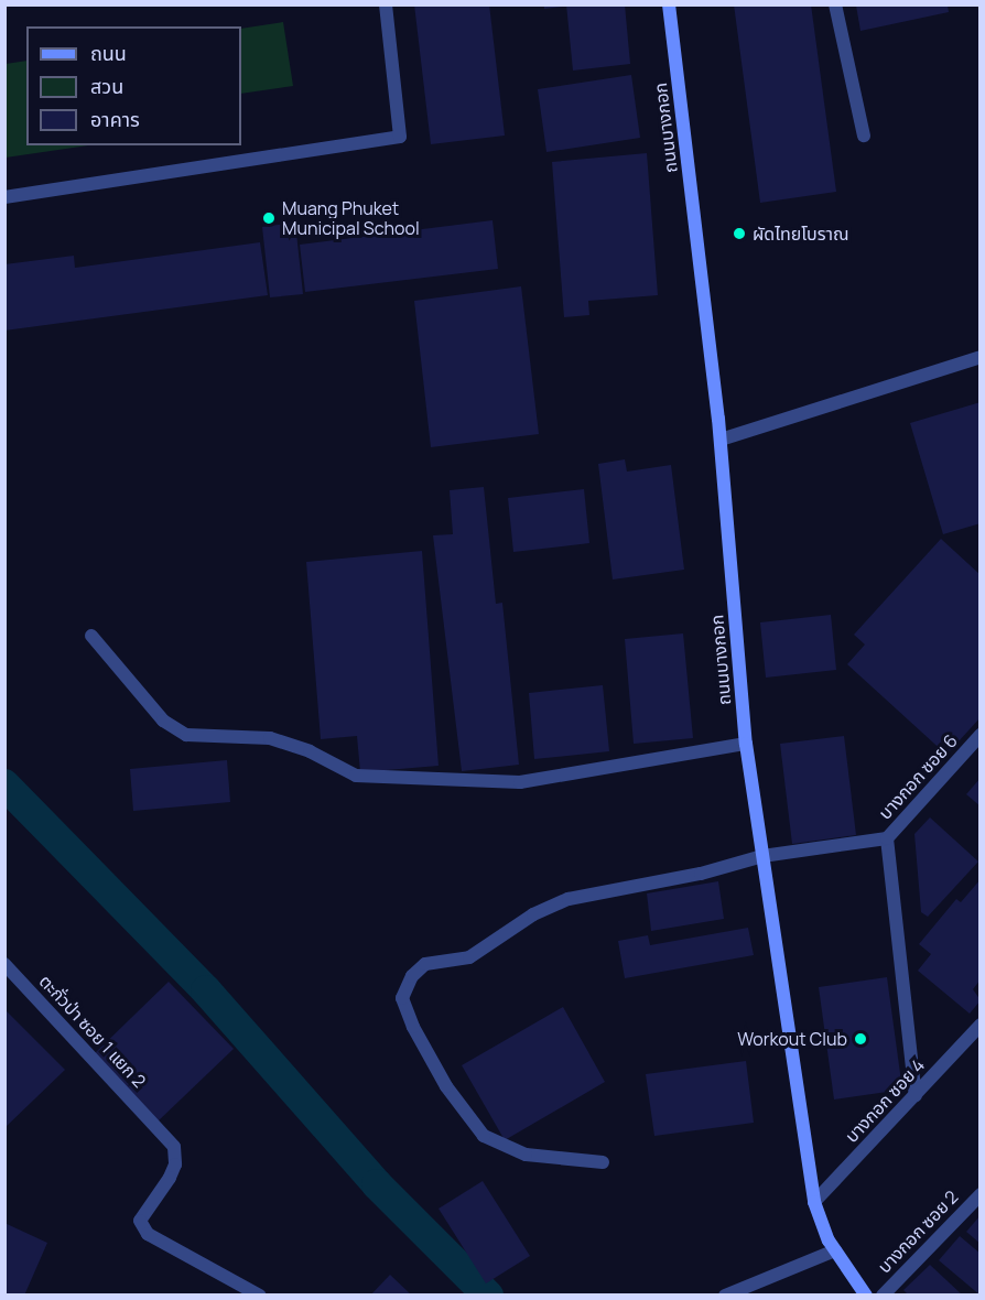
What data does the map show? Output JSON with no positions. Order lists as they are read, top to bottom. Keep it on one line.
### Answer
{"streets":{"main road":["ถนนบางกอก"],"street":["บางกอก ซอย 6","ตะกั่วป่า ซอย 1 แยก 2","บางกอก ซอย 4","บางกอก ซอย 2"]},"crossings":[["ถนนบางกอก","บางกอก ซอย 6"],["ถนนบางกอก","บางกอก ซอย 4"]],"places":["Muang Phuket Municipal School","ผัดไทยโบราณ","Workout Club"],"legend":["ถนน","สวน","อาคาร"]}
